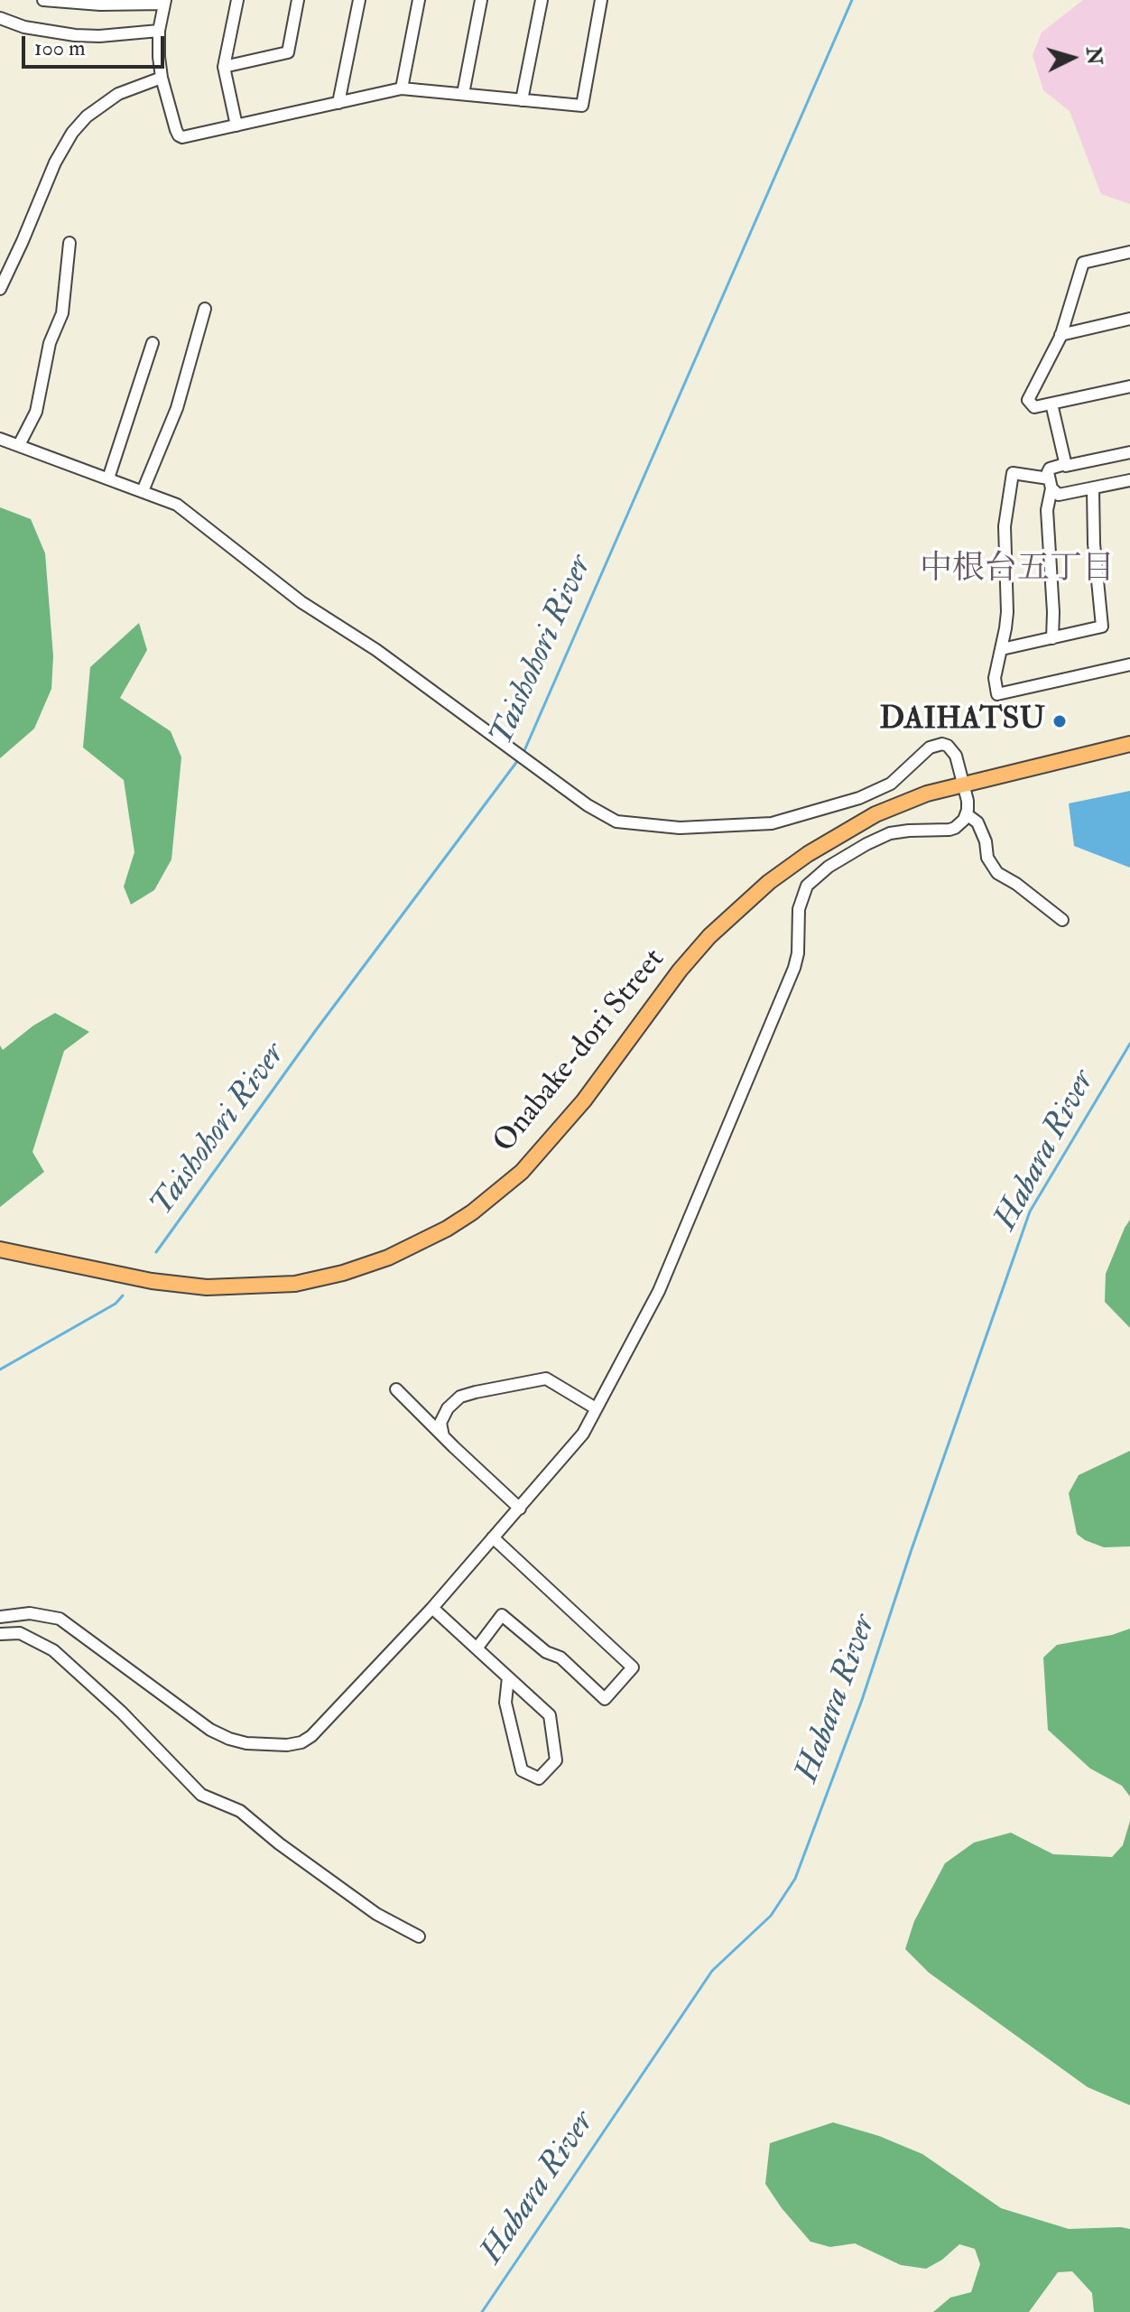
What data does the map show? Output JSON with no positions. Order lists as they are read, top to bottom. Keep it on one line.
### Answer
{"streets":{"main road":["Onabake-dori Street"]},"districts":["中根台五丁目"],"water":["Taishohori River","Habara River"],"places":["DAIHATSU"],"scale_bar":"100 m","north":"right"}
